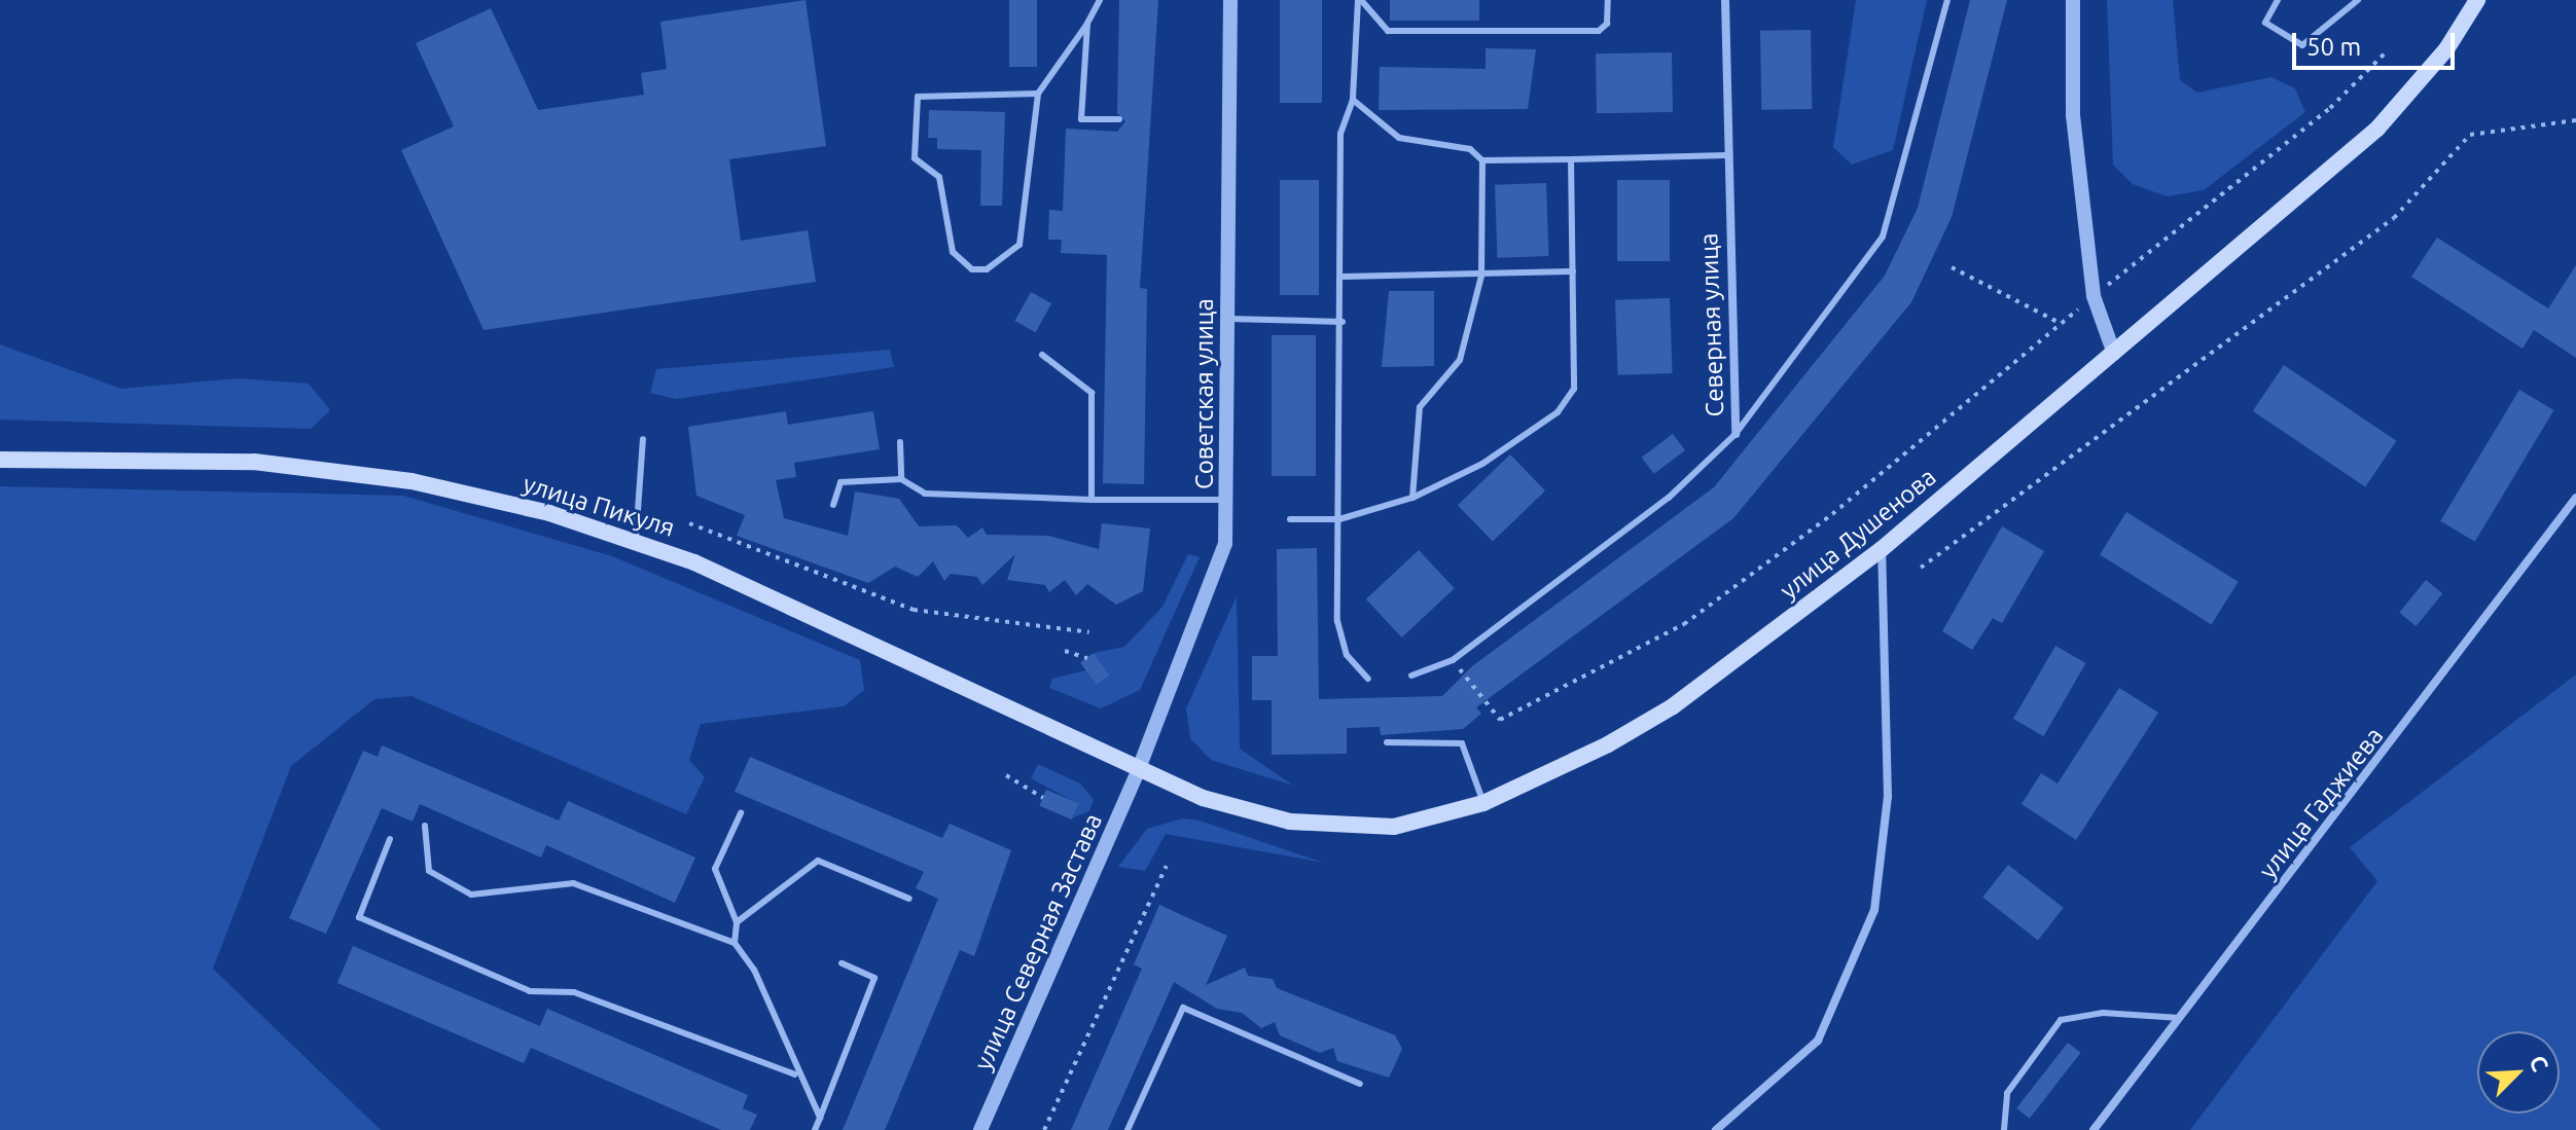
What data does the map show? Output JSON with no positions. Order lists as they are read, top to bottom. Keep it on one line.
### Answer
{"streets":{"main road":["улица Пикуля","улица Душенова"],"street":["Северная улица","Советская улица","улица Гаджиева","улица Северная Застава"]},"crossings":[["Советская улица","улица Пикуля"],["Советская улица","улица Душенова"],["Советская улица","улица Северная Застава"],["улица Пикуля","улица Душенова"],["улица Пикуля","улица Северная Застава"],["улица Душенова","улица Северная Застава"]],"scale_bar":"50 m","north":"top right"}
